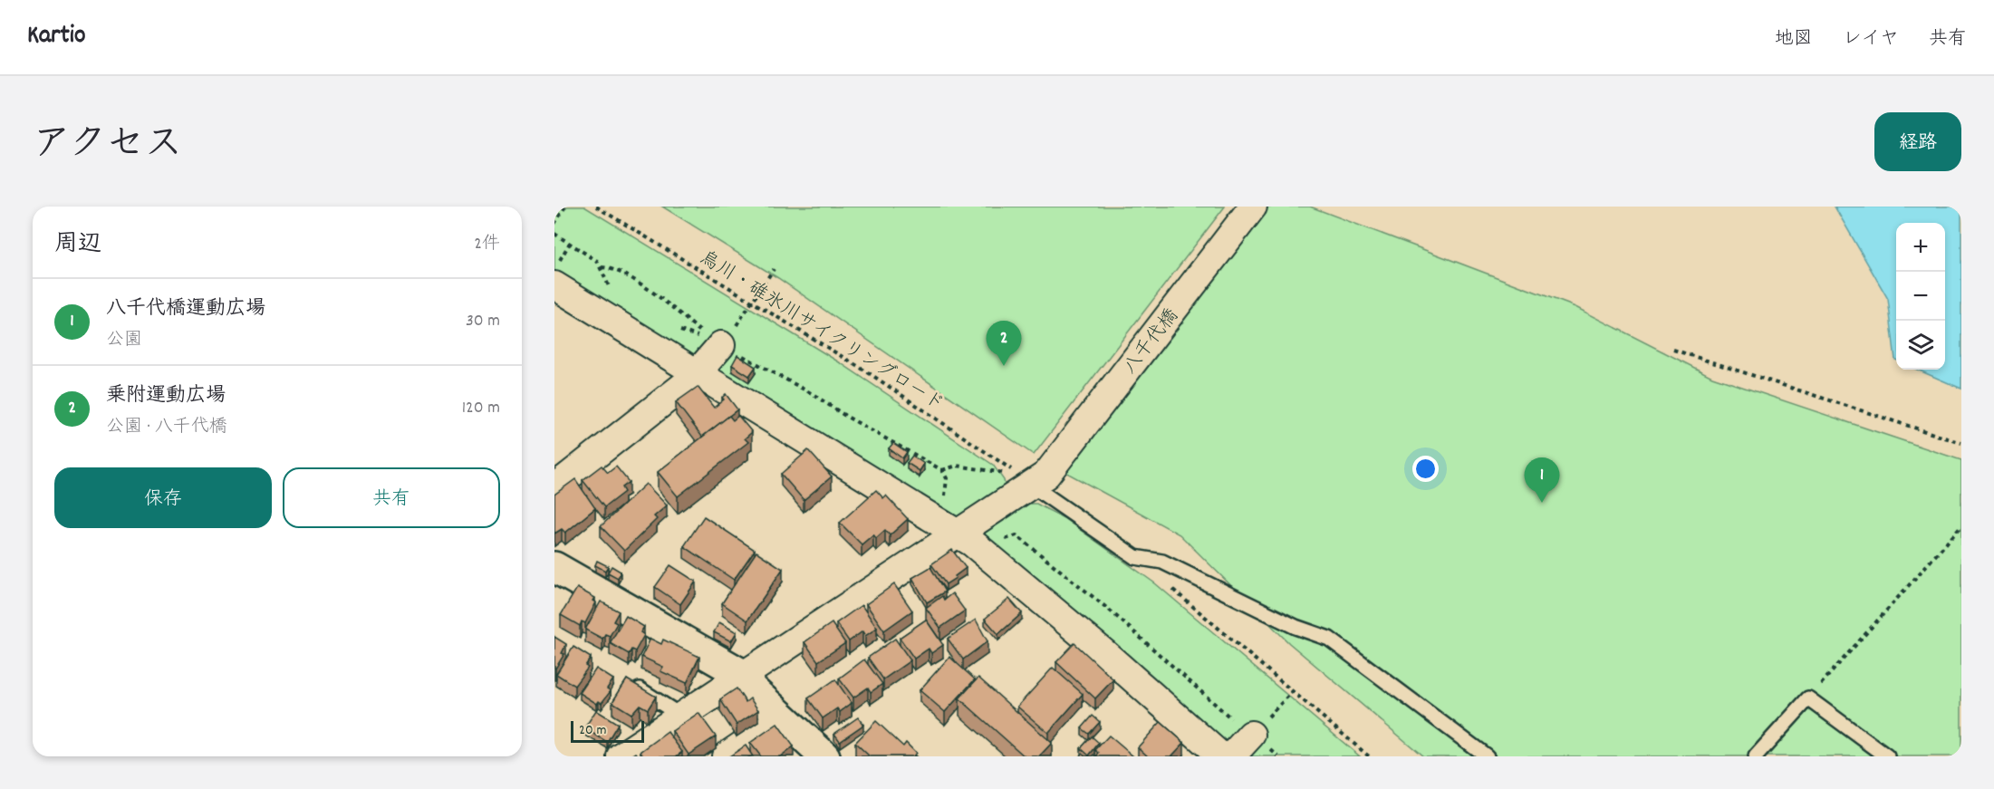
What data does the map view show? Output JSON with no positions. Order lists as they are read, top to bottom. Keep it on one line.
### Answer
{"streets":{"street":["八千代橋"],"path":["烏川・碓氷川サイクリングロード"]},"crossings":[["烏川・碓氷川サイクリングロード","八千代橋"]],"scale_bar":"20 m","page":{"header":"Kartio","nav":["地図","レイヤ","共有"],"title":"アクセス","buttons":["経路",["保存","共有"]],"heading":["周辺","2件"],"map_buttons":["+","−"],"list":[{"mark":"1","name":"八千代橋運動広場","note":"公園","value":"30 m"},{"mark":"2","name":"乗附運動広場","note":"公園 · 八千代橋","value":"120 m"}],"pins":["2","1"],"scale":"20 m"}}
